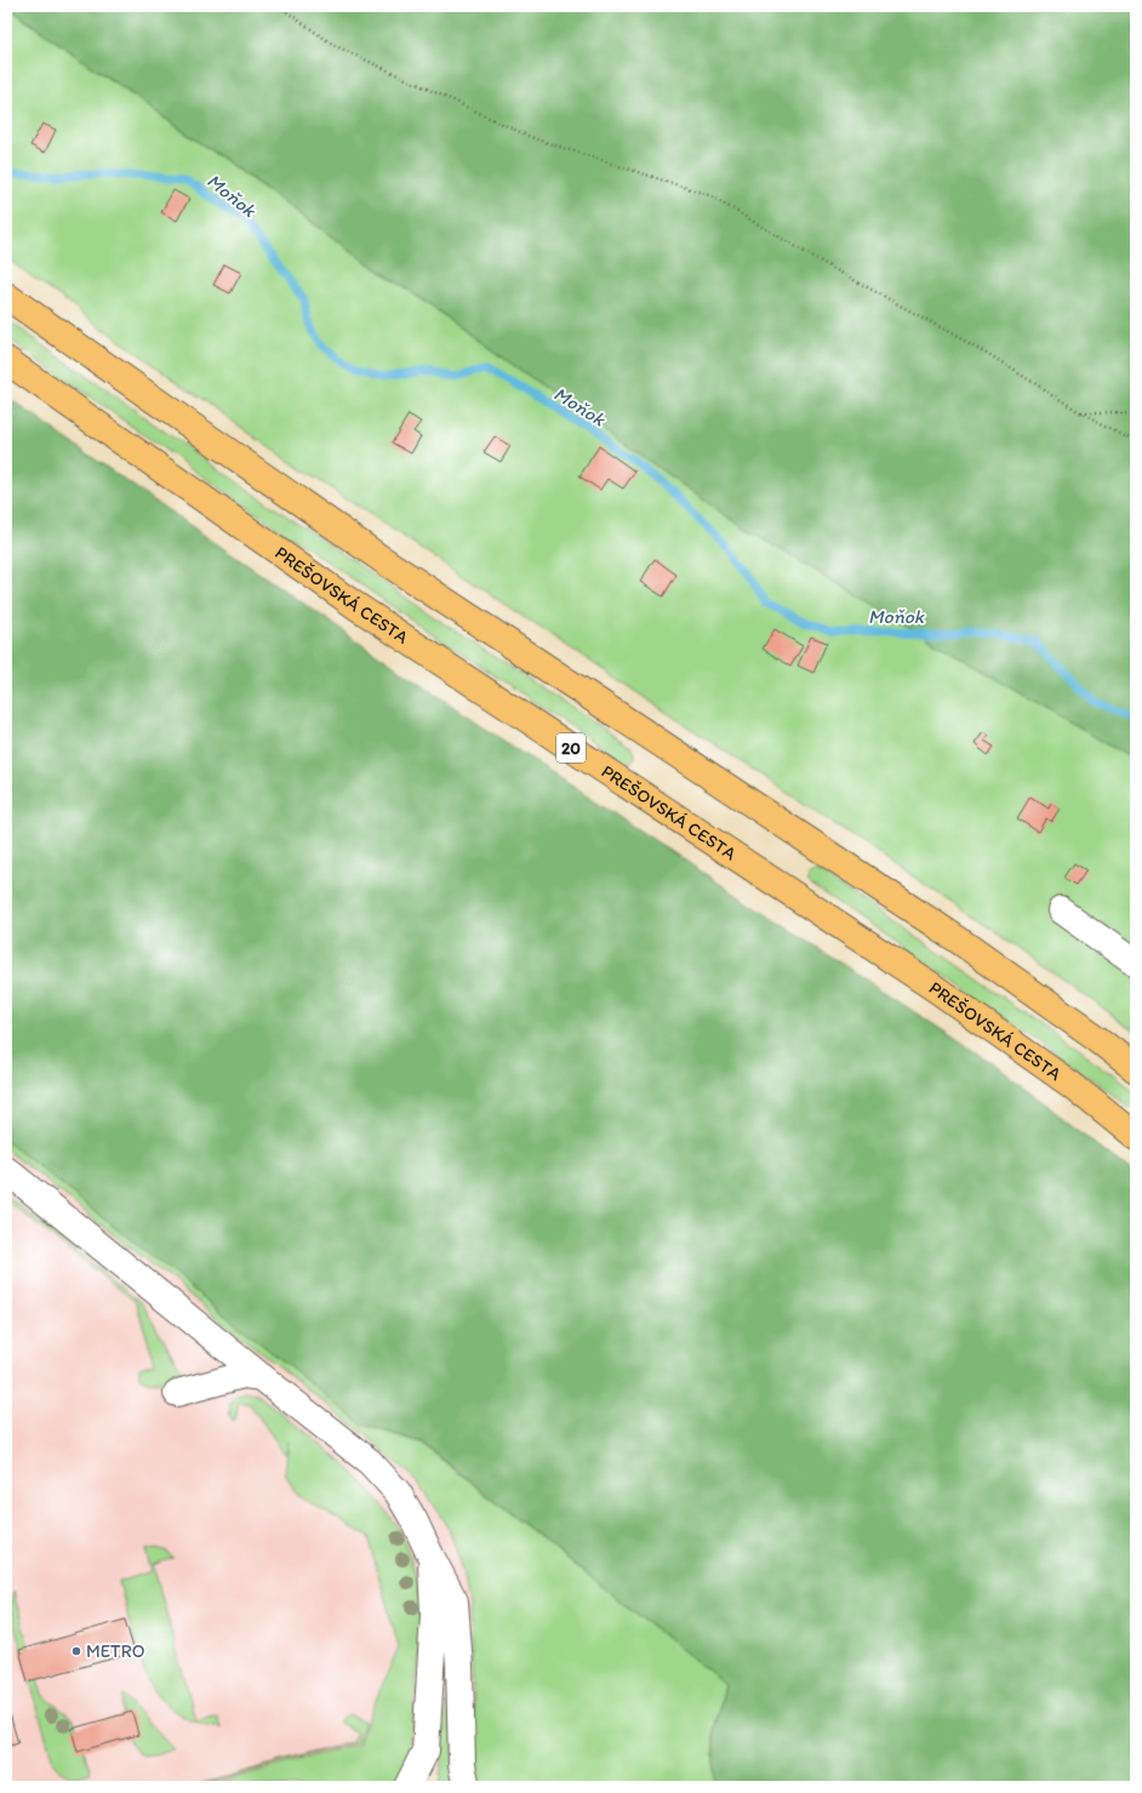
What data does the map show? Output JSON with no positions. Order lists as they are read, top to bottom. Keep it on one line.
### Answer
{"streets":{"highway":["PREŠOVSKÁ CESTA","20"]},"water":["Moňok"],"places":["METRO"]}
